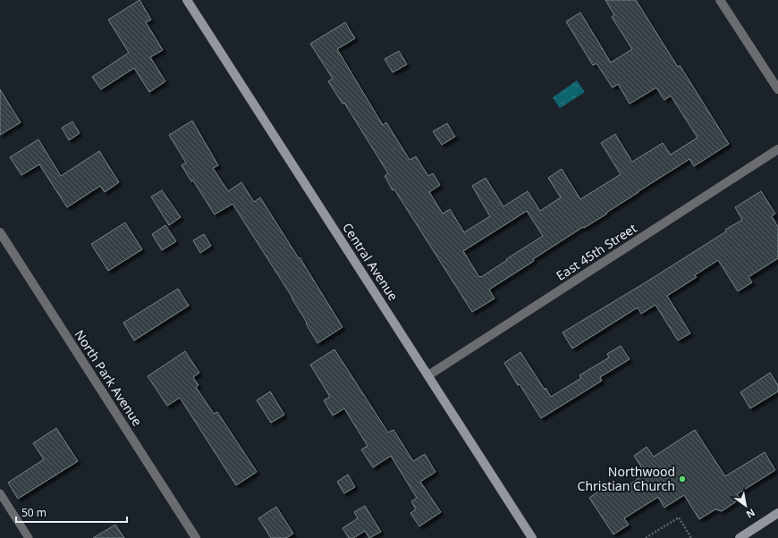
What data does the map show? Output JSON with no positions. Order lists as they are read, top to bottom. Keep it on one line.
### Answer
{"streets":{"main road":["Central Avenue"],"street":["East 45th Street","North Park Avenue"]},"crossings":[["East 45th Street","Central Avenue"]],"places":["Northwood Christian Church"],"scale_bar":"50 m","north":"bottom right"}
